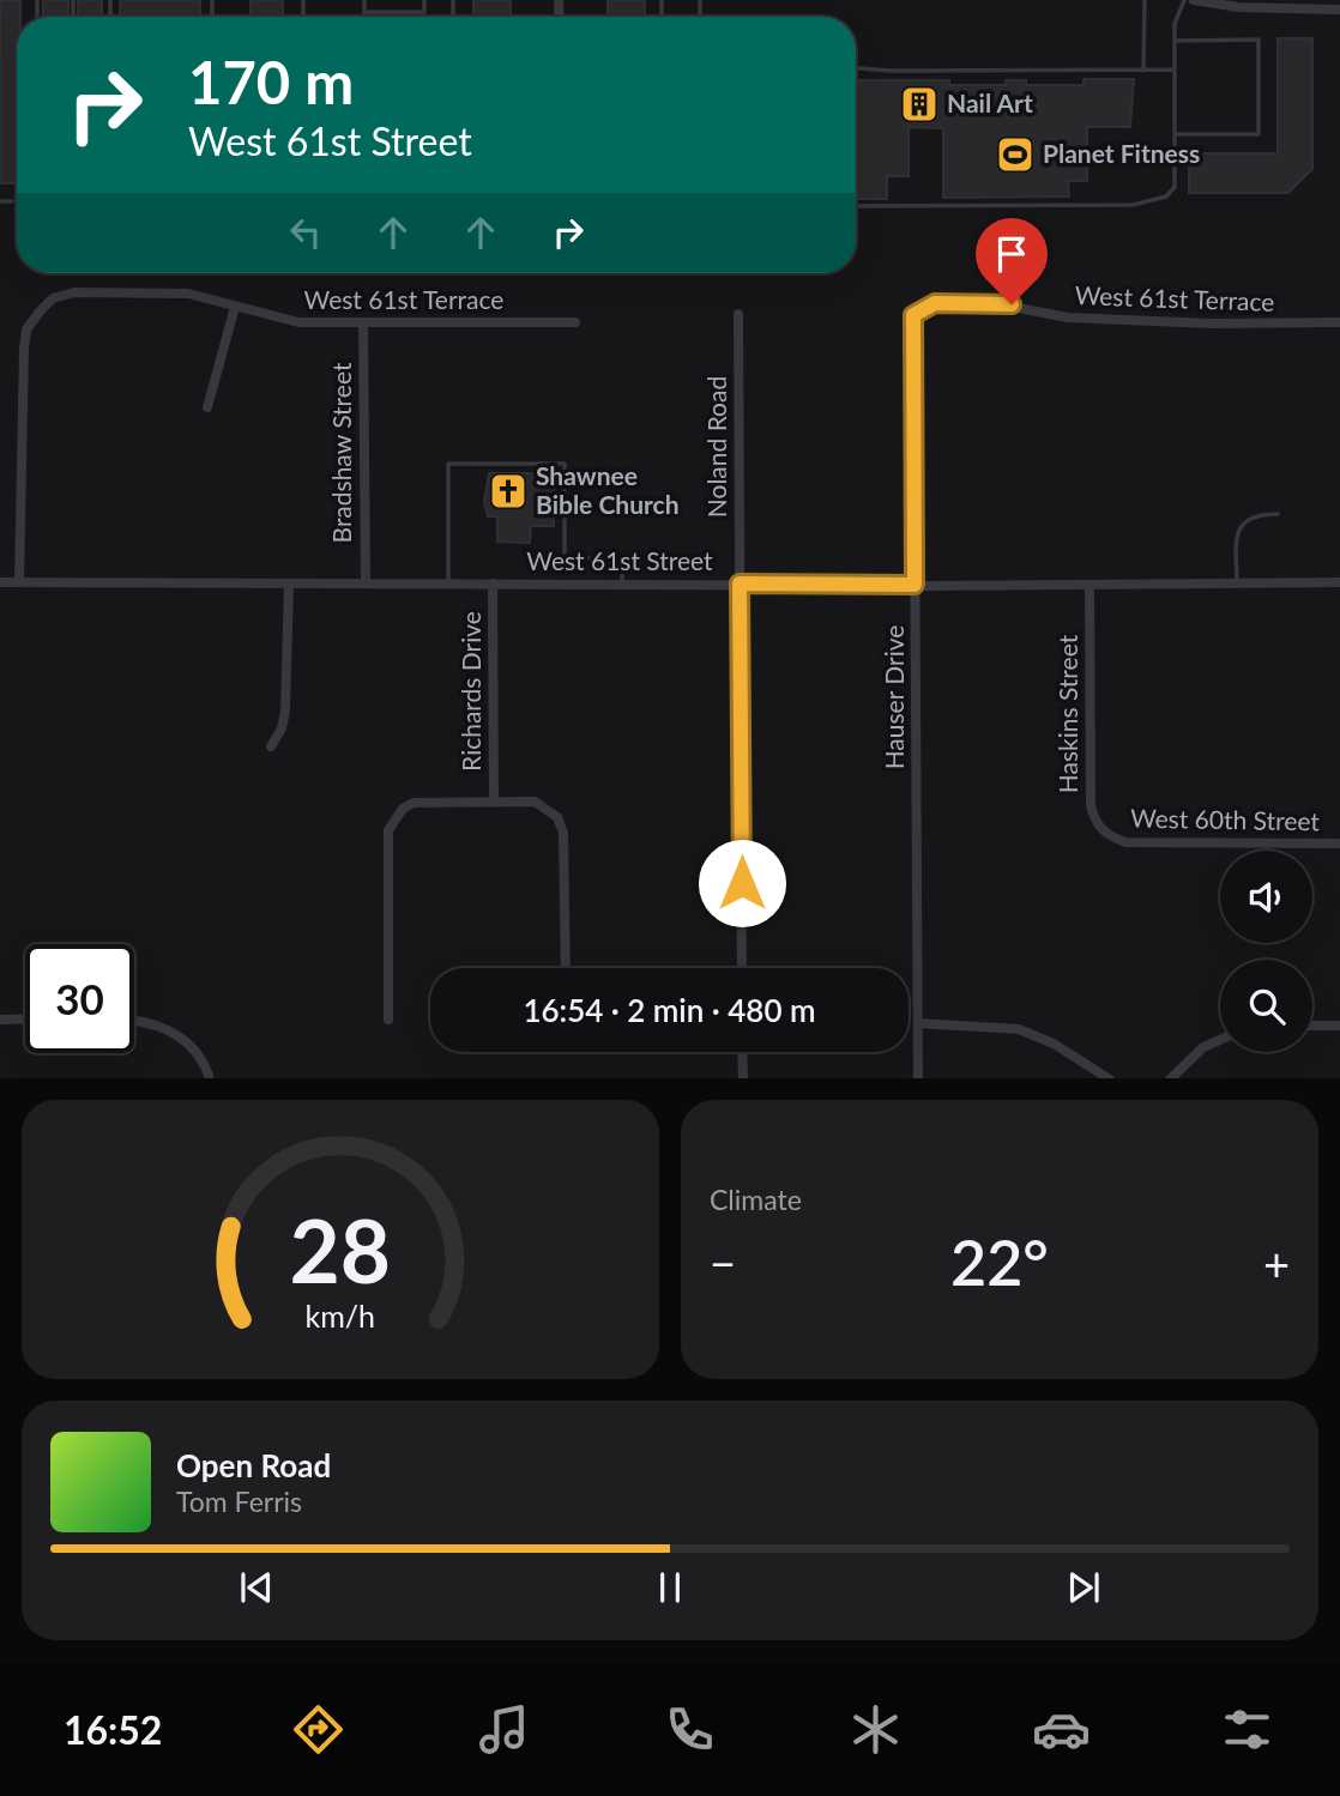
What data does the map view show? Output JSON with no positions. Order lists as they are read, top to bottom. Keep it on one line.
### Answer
{"streets":{"street":["West 61st Terrace","Noland Road","Bradshaw Street","West 61st Street","Richards Drive","Hauser Drive","Haskins Street","West 60th Street"]},"crossings":[["West 61st Terrace","Bradshaw Street"],["West 61st Terrace","West 61st Street"],["West 61st Terrace","Hauser Drive"],["Noland Road","West 61st Street"],["Bradshaw Street","West 61st Street"],["West 61st Street","Richards Drive"],["West 61st Street","Hauser Drive"],["West 61st Street","Haskins Street"],["Haskins Street","West 60th Street"]],"places":{"building":["Nail Art"],"sports":["Planet Fitness"],"church":["Shawnee Bible Church"]},"page":{"turn":["170 m","West 61st Street"],"limit":"30","trip":"16:54 · 2 min · 480 m","tile":"Climate","heat":["−","22°","+"],"song":["Open Road","Tom Ferris"],"tabs":"16:52","gauge":["28","km/h"]}}
